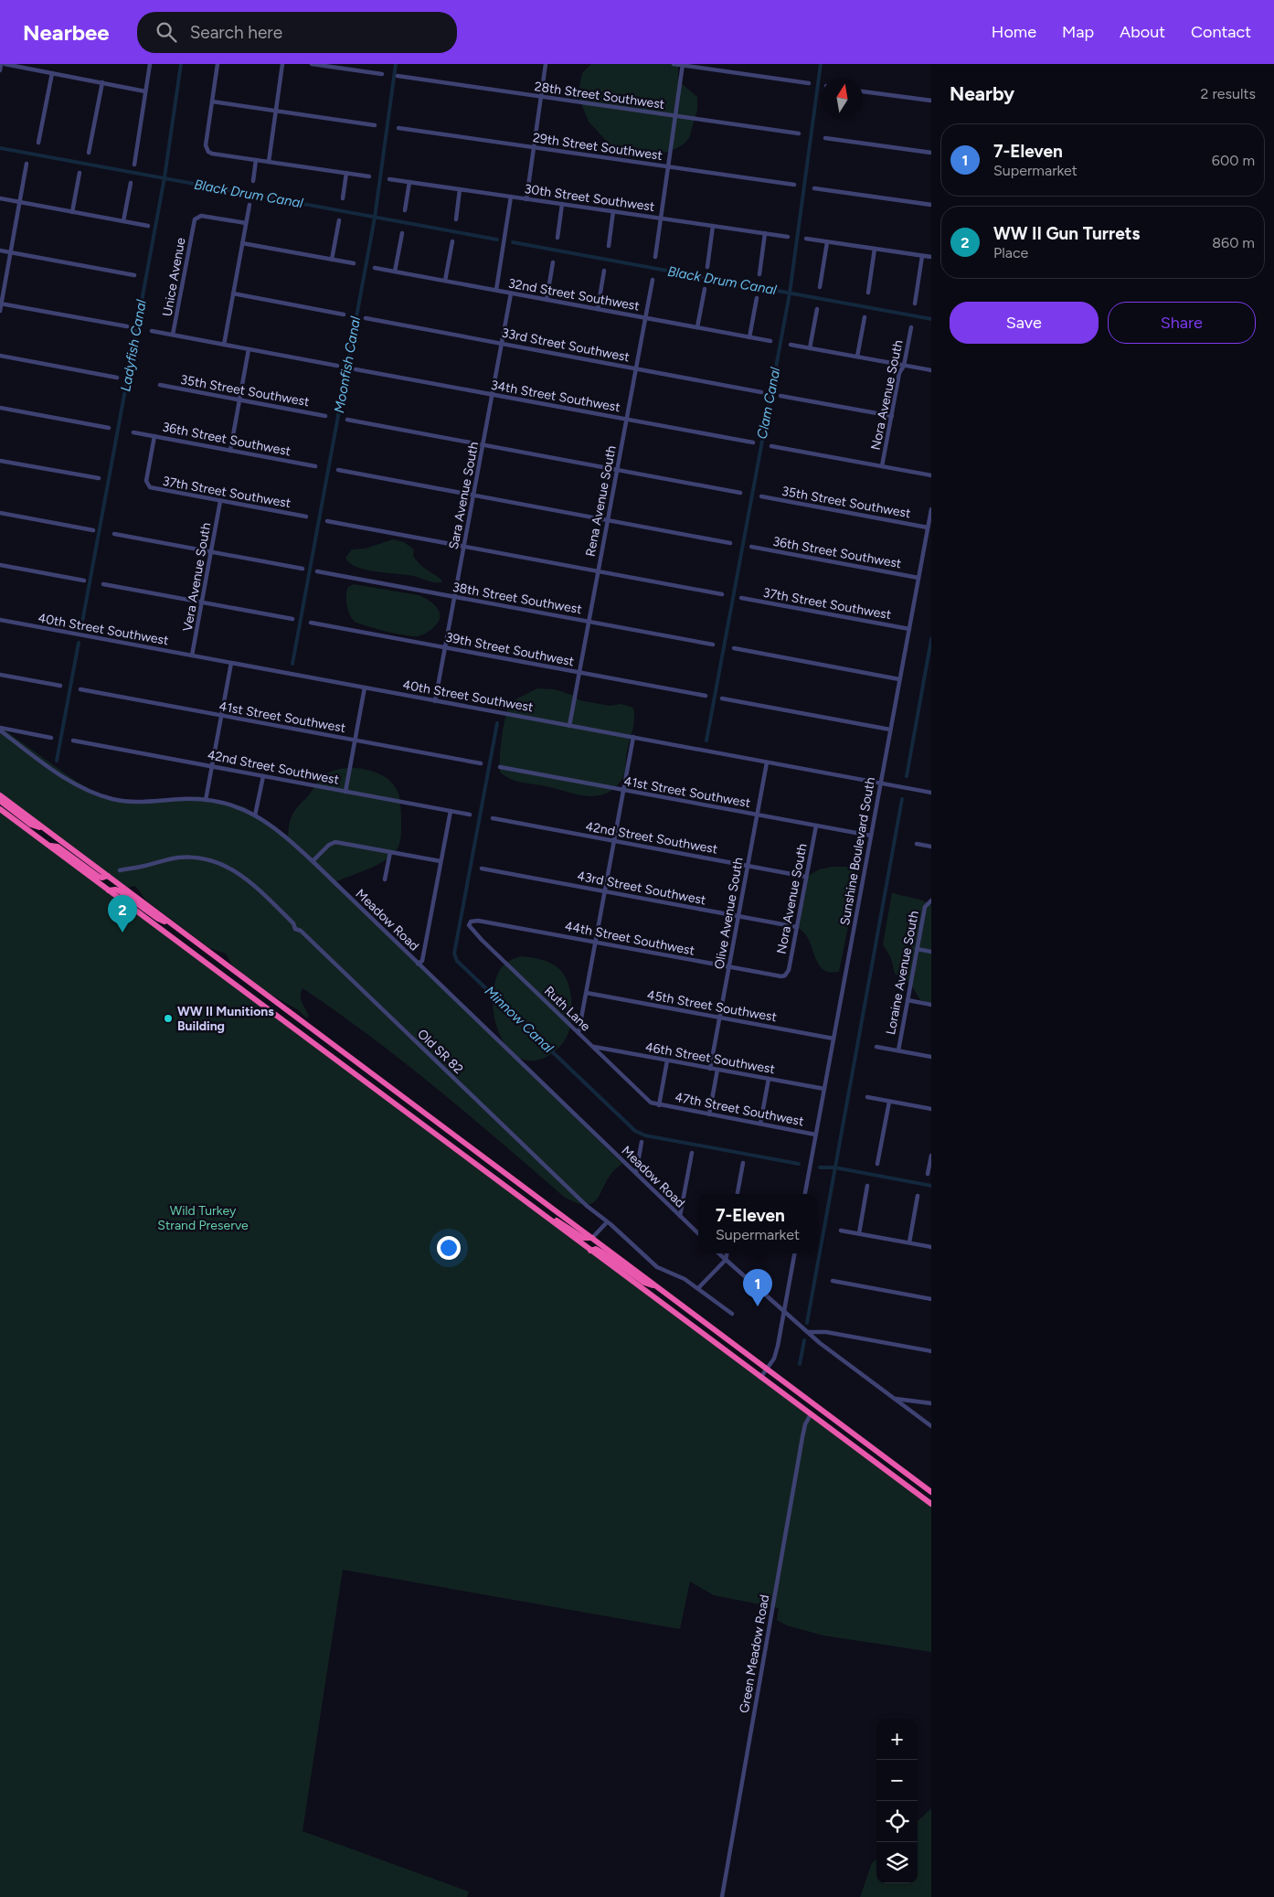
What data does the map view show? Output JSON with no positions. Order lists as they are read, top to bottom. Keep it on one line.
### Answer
{"streets":{"street":["28th Street Southwest","29th Street Southwest","30th Street Southwest","Unice Avenue","32nd Street Southwest","33rd Street Southwest","35th Street Southwest","Nora Avenue South","34th Street Southwest","36th Street Southwest","37th Street Southwest","Sara Avenue South","Rena Avenue South","Vera Avenue South","38th Street Southwest","40th Street Southwest","39th Street Southwest","41st Street Southwest","42nd Street Southwest","Sunshine Boulevard South","43rd Street Southwest","Olive Avenue South","Meadow Road","44th Street Southwest","Loraine Avenue South","45th Street Southwest","Ruth Lane","Old SR 82","46th Street Southwest","47th Street Southwest","Green Meadow Road"]},"crossings":[["32nd Street Southwest","Sara Avenue South"],["32nd Street Southwest","Rena Avenue South"],["33rd Street Southwest","Sara Avenue South"],["33rd Street Southwest","Rena Avenue South"],["35th Street Southwest","Sunshine Boulevard South"],["Nora Avenue South","41st Street Southwest"],["Nora Avenue South","42nd Street Southwest"],["Nora Avenue South","43rd Street Southwest"],["Nora Avenue South","44th Street Southwest"],["34th Street Southwest","Sara Avenue South"],["34th Street Southwest","Rena Avenue South"],["36th Street Southwest","37th Street Southwest"],["36th Street Southwest","Sunshine Boulevard South"],["37th Street Southwest","Vera Avenue South"],["37th Street Southwest","Sunshine Boulevard South"],["Sara Avenue South","38th Street Southwest"],["Sara Avenue South","40th Street Southwest"],["Sara Avenue South","39th Street Southwest"],["Rena Avenue South","38th Street Southwest"],["Rena Avenue South","40th Street Southwest"],["Rena Avenue South","39th Street Southwest"],["Vera Avenue South","40th Street Southwest"],["40th Street Southwest","Sunshine Boulevard South"],["40th Street Southwest","Olive Avenue South"],["41st Street Southwest","Sunshine Boulevard South"],["41st Street Southwest","Olive Avenue South"],["42nd Street Southwest","Olive Avenue South"],["Sunshine Boulevard South","45th Street Southwest"],["Sunshine Boulevard South","46th Street Southwest"],["Sunshine Boulevard South","47th Street Southwest"],["43rd Street Southwest","Olive Avenue South"],["Olive Avenue South","44th Street Southwest"],["Olive Avenue South","45th Street Southwest"],["Olive Avenue South","46th Street Southwest"],["44th Street Southwest","Ruth Lane"],["Ruth Lane","46th Street Southwest"],["Ruth Lane","47th Street Southwest"]],"water":["Black Drum Canal","Ladyfish Canal","Moonfish Canal","Clam Canal","Minnow Canal"],"parks":["Wild Turkey Strand Preserve"],"places":["WW II Munitions Building"],"north":"top","page":{"header":"Nearbee","search":"Search here","nav":["Home","Map","About","Contact"],"heading":["Nearby","2 results"],"list":[{"mark":"1","name":"7-Eleven","note":"Supermarket","value":"600 m"},{"mark":"2","name":"WW II Gun Turrets","note":"Place","value":"860 m"}],"buttons":["Save","Share"],"pins":["2","1"],"popup":["7-Eleven","Supermarket"],"map_buttons":["+","−"]}}
